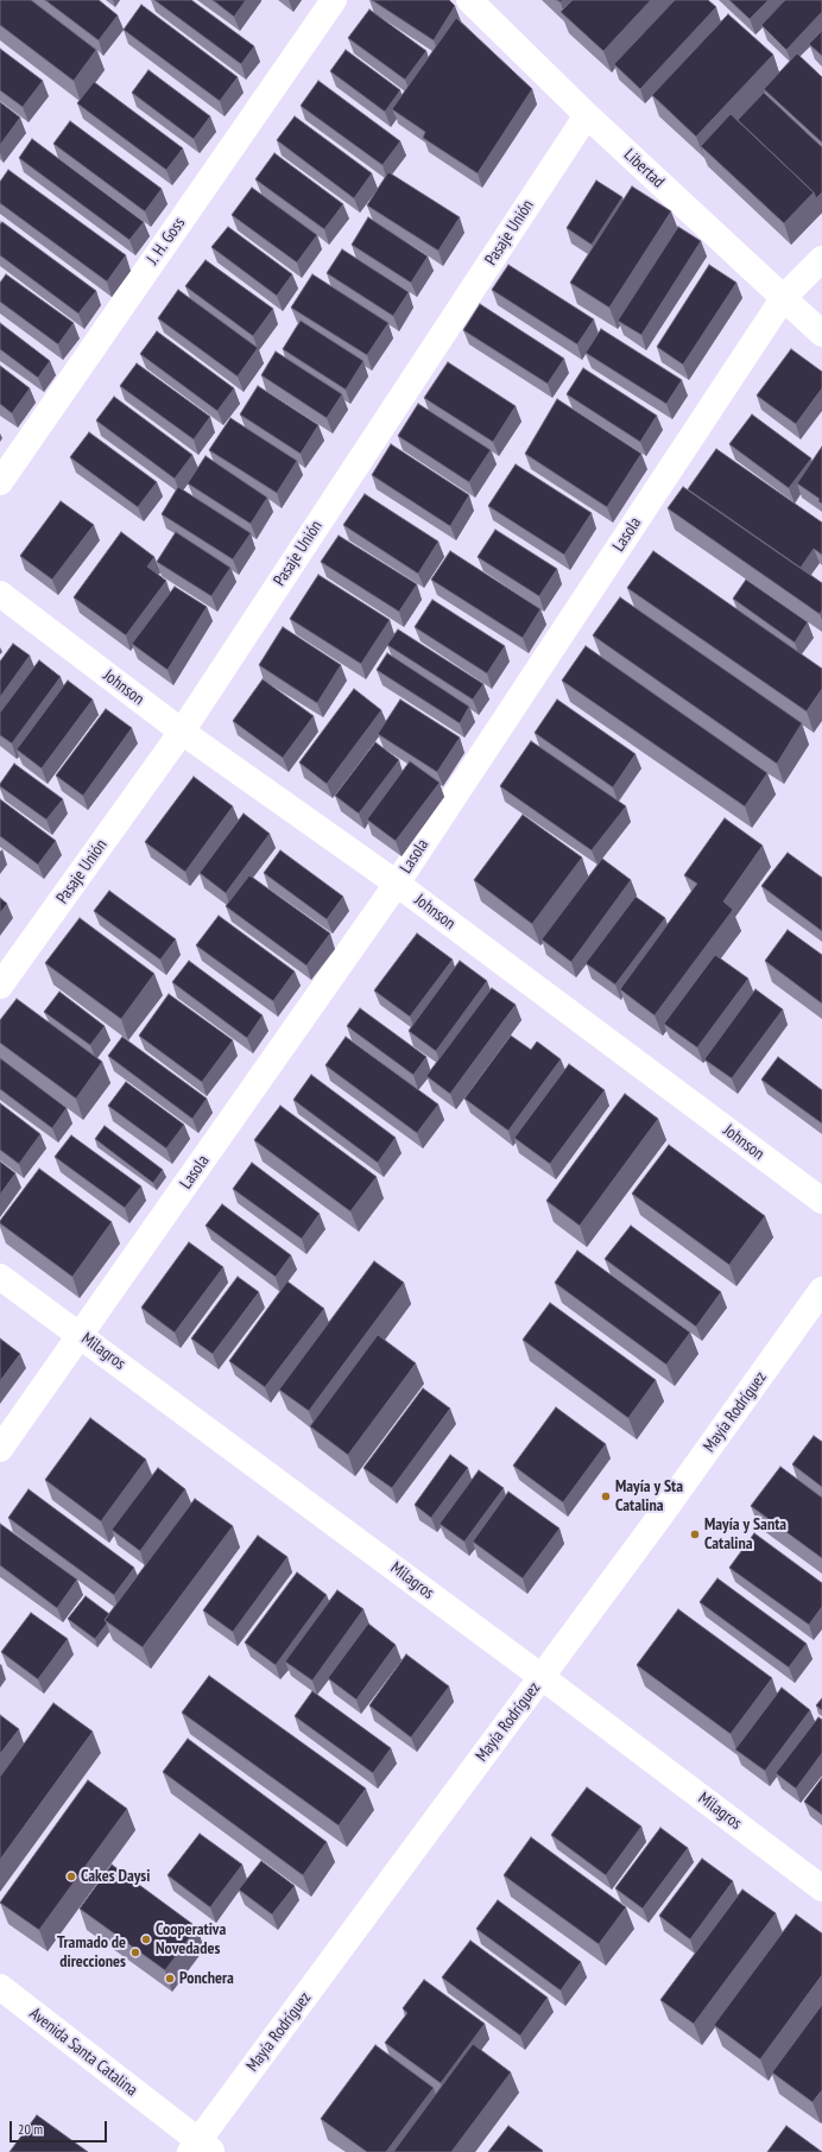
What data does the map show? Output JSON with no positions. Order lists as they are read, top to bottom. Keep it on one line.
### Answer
{"streets":{"street":["Libertad","Pasaje Unión","J. H. Goss","Lasola","Johnson","Milagros","Mayía Rodríguez","Avenida Santa Catalina"]},"crossings":[["Libertad","Pasaje Unión"],["Libertad","Lasola"],["Pasaje Unión","Johnson"],["Lasola","Johnson"],["Lasola","Milagros"],["Milagros","Mayía Rodríguez"],["Mayía Rodríguez","Avenida Santa Catalina"]],"places":["Mayía y Sta Catalina","Mayía y Santa Catalina","Cakes Daysi","Cooperativa Novedades","Tramado de direcciones","Ponchera"],"scale_bar":"20 m"}
